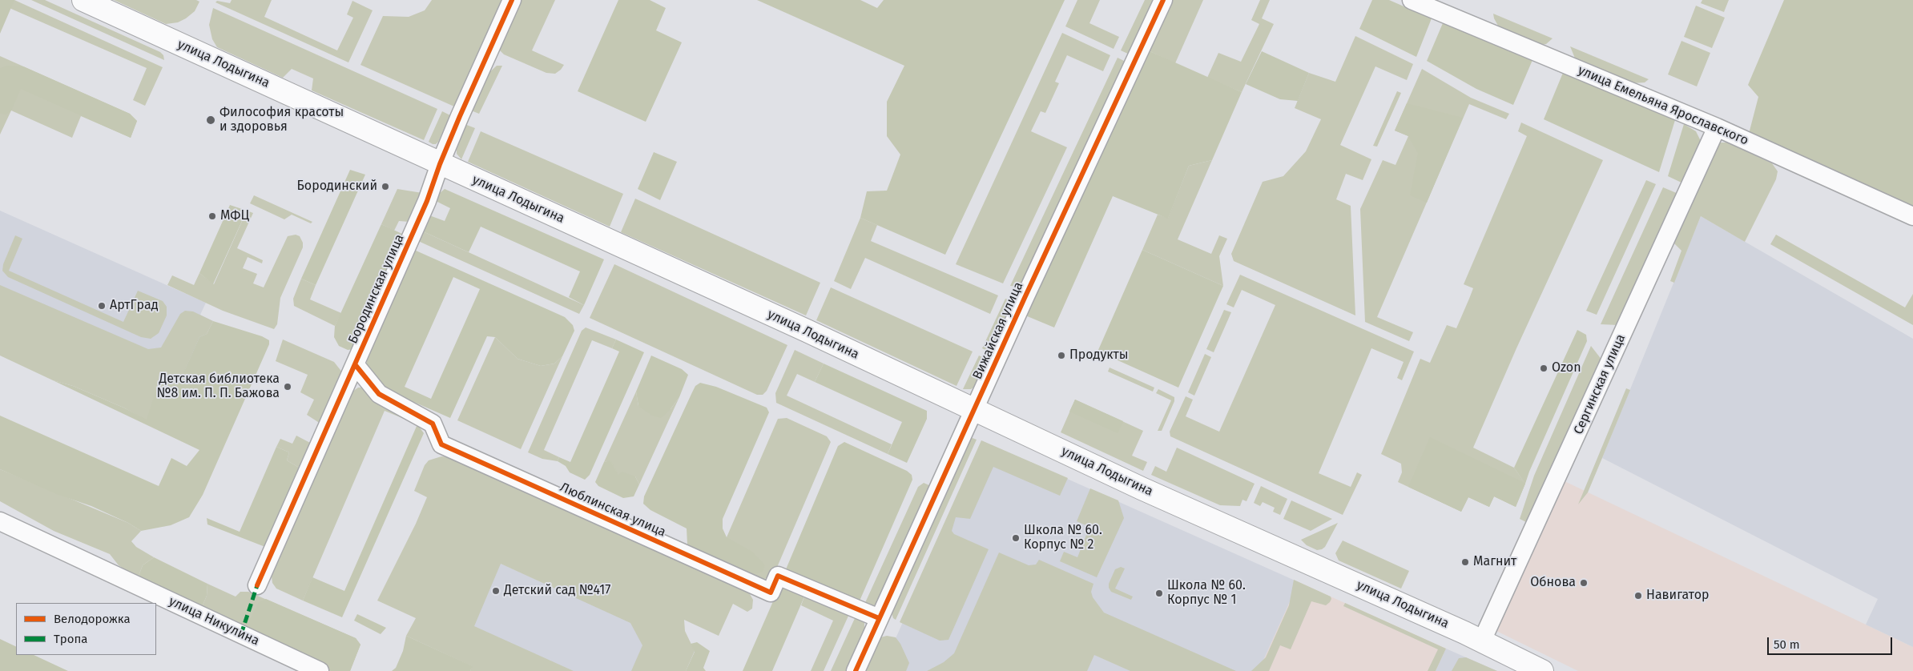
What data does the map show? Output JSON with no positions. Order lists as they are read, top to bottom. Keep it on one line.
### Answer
{"streets":{"main road":["улица Лодыгина"],"street":["улица Емельяна Ярославского","Бородинская улица","Вижайская улица","Сергинская улица","Люблинская улица","улица Никулина"]},"crossings":[["улица Лодыгина","Бородинская улица"],["улица Лодыгина","Вижайская улица"],["улица Лодыгина","Сергинская улица"],["улица Емельяна Ярославского","Сергинская улица"],["Бородинская улица","Люблинская улица"],["Вижайская улица","Люблинская улица"]],"places":["Философия красоты и здоровья","Бородинский","МФЦ","АртГрад","Продукты","Ozon","Детская библиотека №8 им. П. П. Бажова","Школа № 60. Корпус № 2","Магнит","Обнова","Детский сад №417","Школа № 60. Корпус № 1","Навигатор"],"legend":["Велодорожка","Тропа"],"scale_bar":"50 m"}
